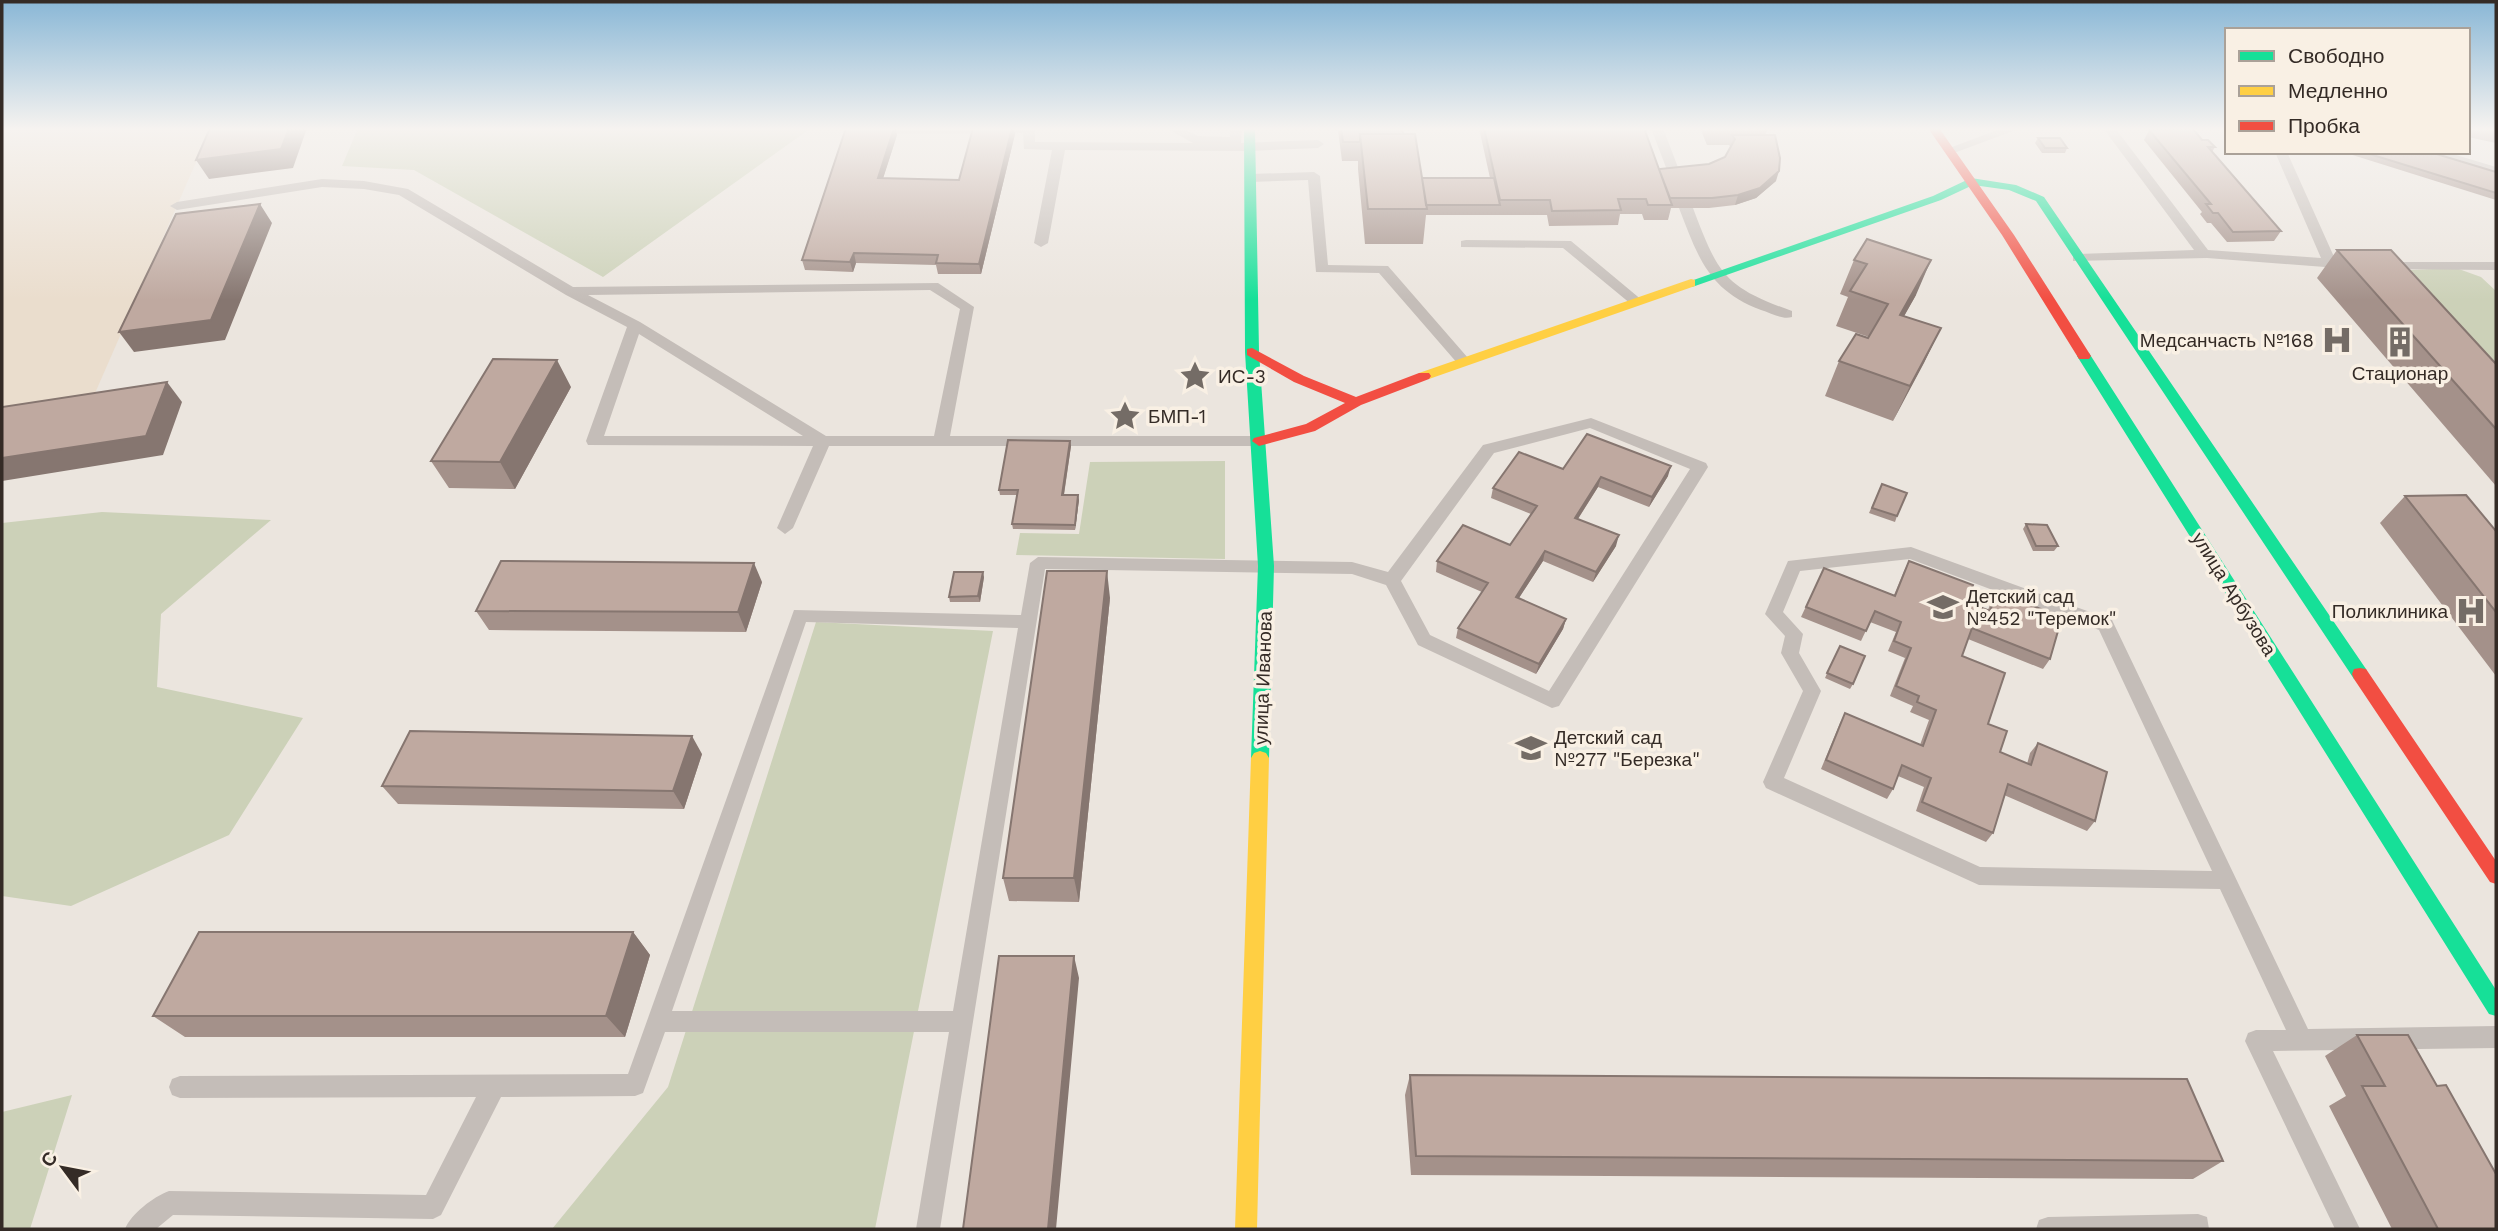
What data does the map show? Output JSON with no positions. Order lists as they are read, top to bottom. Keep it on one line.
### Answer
{"streets":{"main road":["улица Арбузова","улица Иванова"]},"places":{"hospital":["Медсанчасть №168","Поликлиника"],"building":["Стационар"],"place":["ИС-3","БМП-1"],"school or university":["Детский сад №452 \"Теремок\"","Детский сад №277 \"Березка\""]},"legend":["Свободно","Медленно","Пробка"],"north":"top left"}
